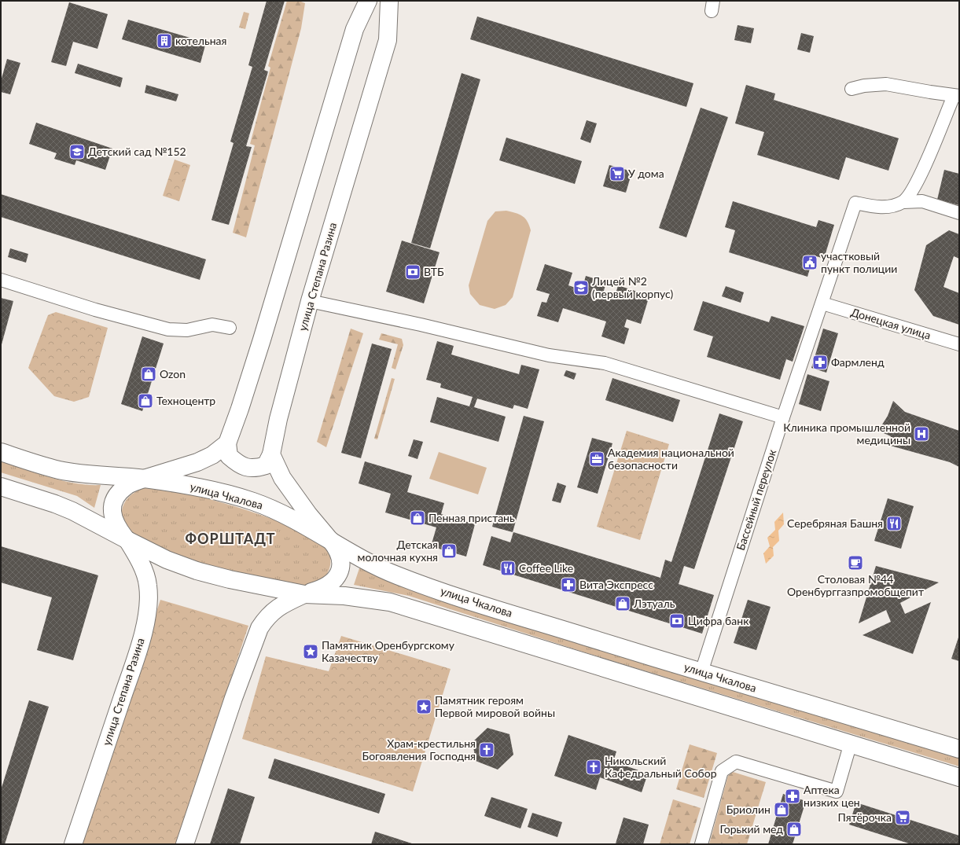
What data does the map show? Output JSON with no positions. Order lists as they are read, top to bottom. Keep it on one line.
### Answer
{"streets":{"main road":["улица Степана Разина","улица Чкалова"],"street":["Донецкая улица","Бассейный переулок"]},"crossings":[["улица Степана Разина","улица Чкалова"],["Донецкая улица","Бассейный переулок"],["улица Чкалова","Бассейный переулок"]],"districts":["ФОРШТАДТ"],"places":{"building":["котельная"],"school or university":["Детский сад №152","Лицей №2 (первый корпус)"],"supermarket":["У дома","Пятёрочка"],"public building":["участковый пункт полиции"],"bank":["ВТБ","Цифра банк"],"pharmacy":["Фармленд","Вита Экспресс","Аптека низких цен"],"shop":["Ozon","Техноцентр","Пенная пристань","Детская молочная кухня","Лэтуаль","Бриолин","Горький мед"],"hospital":["Клиника промышленной медицины"],"office":["Академия национальной безопасности"],"restaurant":["Серебряная Башня","Coffee Like"],"cafe":["Столовая №44 Оренбурггазпромобщепит"],"place":["Памятник Оренбургскому Казачеству","Памятник героям Первой мировой войны"],"church":["Храм-крестильня Богоявления Господня","Никольский Кафедральный Собор"]}}
